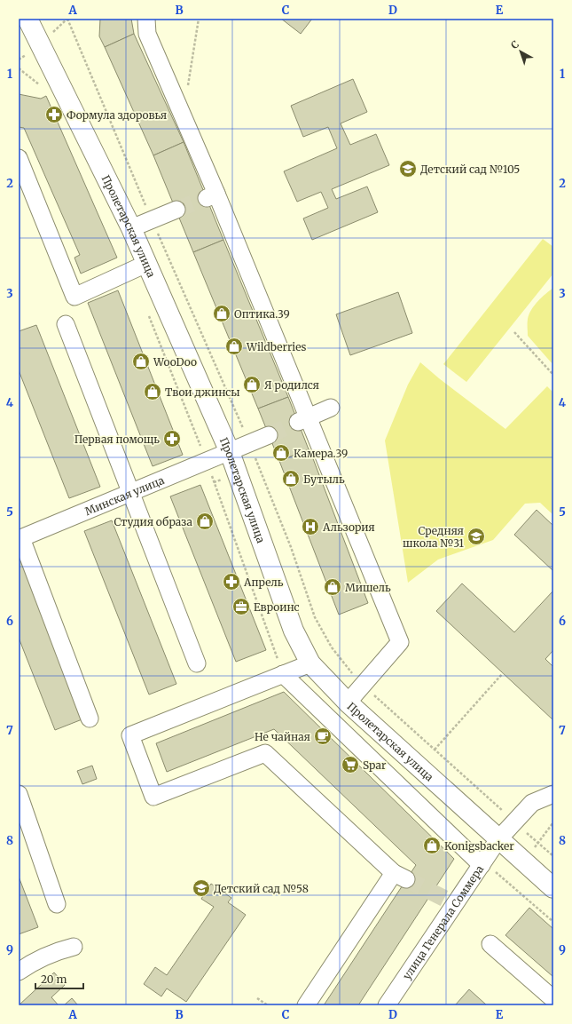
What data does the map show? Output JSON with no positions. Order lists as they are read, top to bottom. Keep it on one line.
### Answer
{"streets":{"main road":["Пролетарская улица"],"street":["Минская улица","улица Генерала Соммера"]},"crossings":[["Пролетарская улица","Минская улица"],["Пролетарская улица","улица Генерала Соммера"]],"places":{"pharmacy":["Формула здоровья","Первая помощь","Апрель"],"school or university":["Детский сад №105","Средняя школа №31","Детский сад №58"],"shop":["Оптика.39","Wildberries","WooDoo","Я родился","Твои джинсы","Камера.39","Бутыль","Студия образа","Мишель","Konigsbacker"],"hospital":["Альзория"],"office":["Евроинс"],"cafe":["Не чайная"],"supermarket":["Spar"]},"scale_bar":"20 m","north":"top left","grid":{"columns":["A","B","C","D","E"],"rows":["1","2","3","4","5","6","7","8","9"]}}
